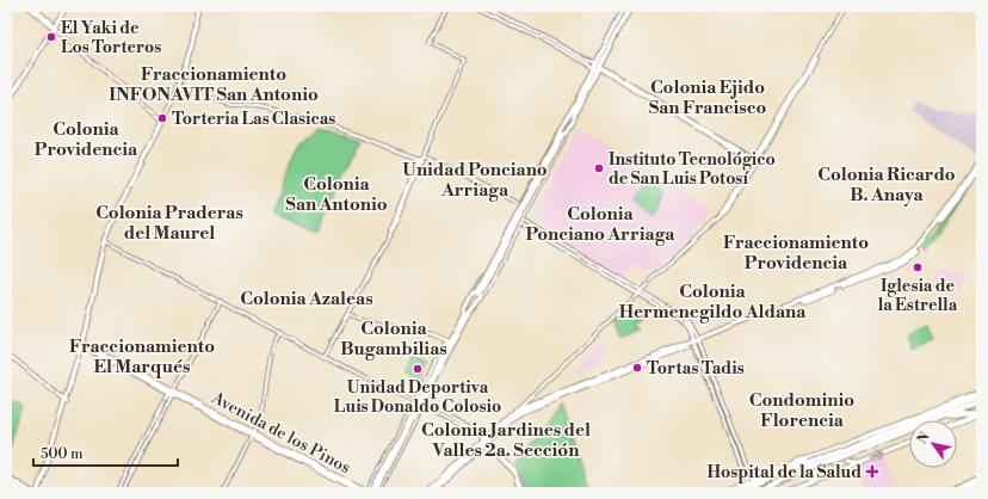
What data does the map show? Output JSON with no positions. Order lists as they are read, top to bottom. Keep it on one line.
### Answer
{"streets":{"main road":["Avenida de los Pinos"]},"districts":["Fraccionamiento INFONAVIT San Antonio","Colonia Ejido San Francisco","Colonia Providencia","Unidad Ponciano Arriaga","Colonia Ricardo B. Anaya","Colonia San Antonio","Colonia Praderas del Maurel","Colonia Ponciano Arriaga","Fraccionamiento Providencia","Colonia Hermenegildo Aldana","Colonia Azaleas","Colonia Bugambilias","Fraccionamiento El Marqués","Condominio Florencia","Colonia Jardines del Valles 2a. Sección"],"places":{"other":["El Yaki de Los Torteros","Torteria Las Clasicas","Instituto Tecnológico de San Luis Potosí","Iglesia de la Estrella","Tortas Tadis","Unidad Deportiva Luis Donaldo Colosio"],"health":["Hospital de la Salud"]},"scale_bar":"500 m","north":"top left"}
